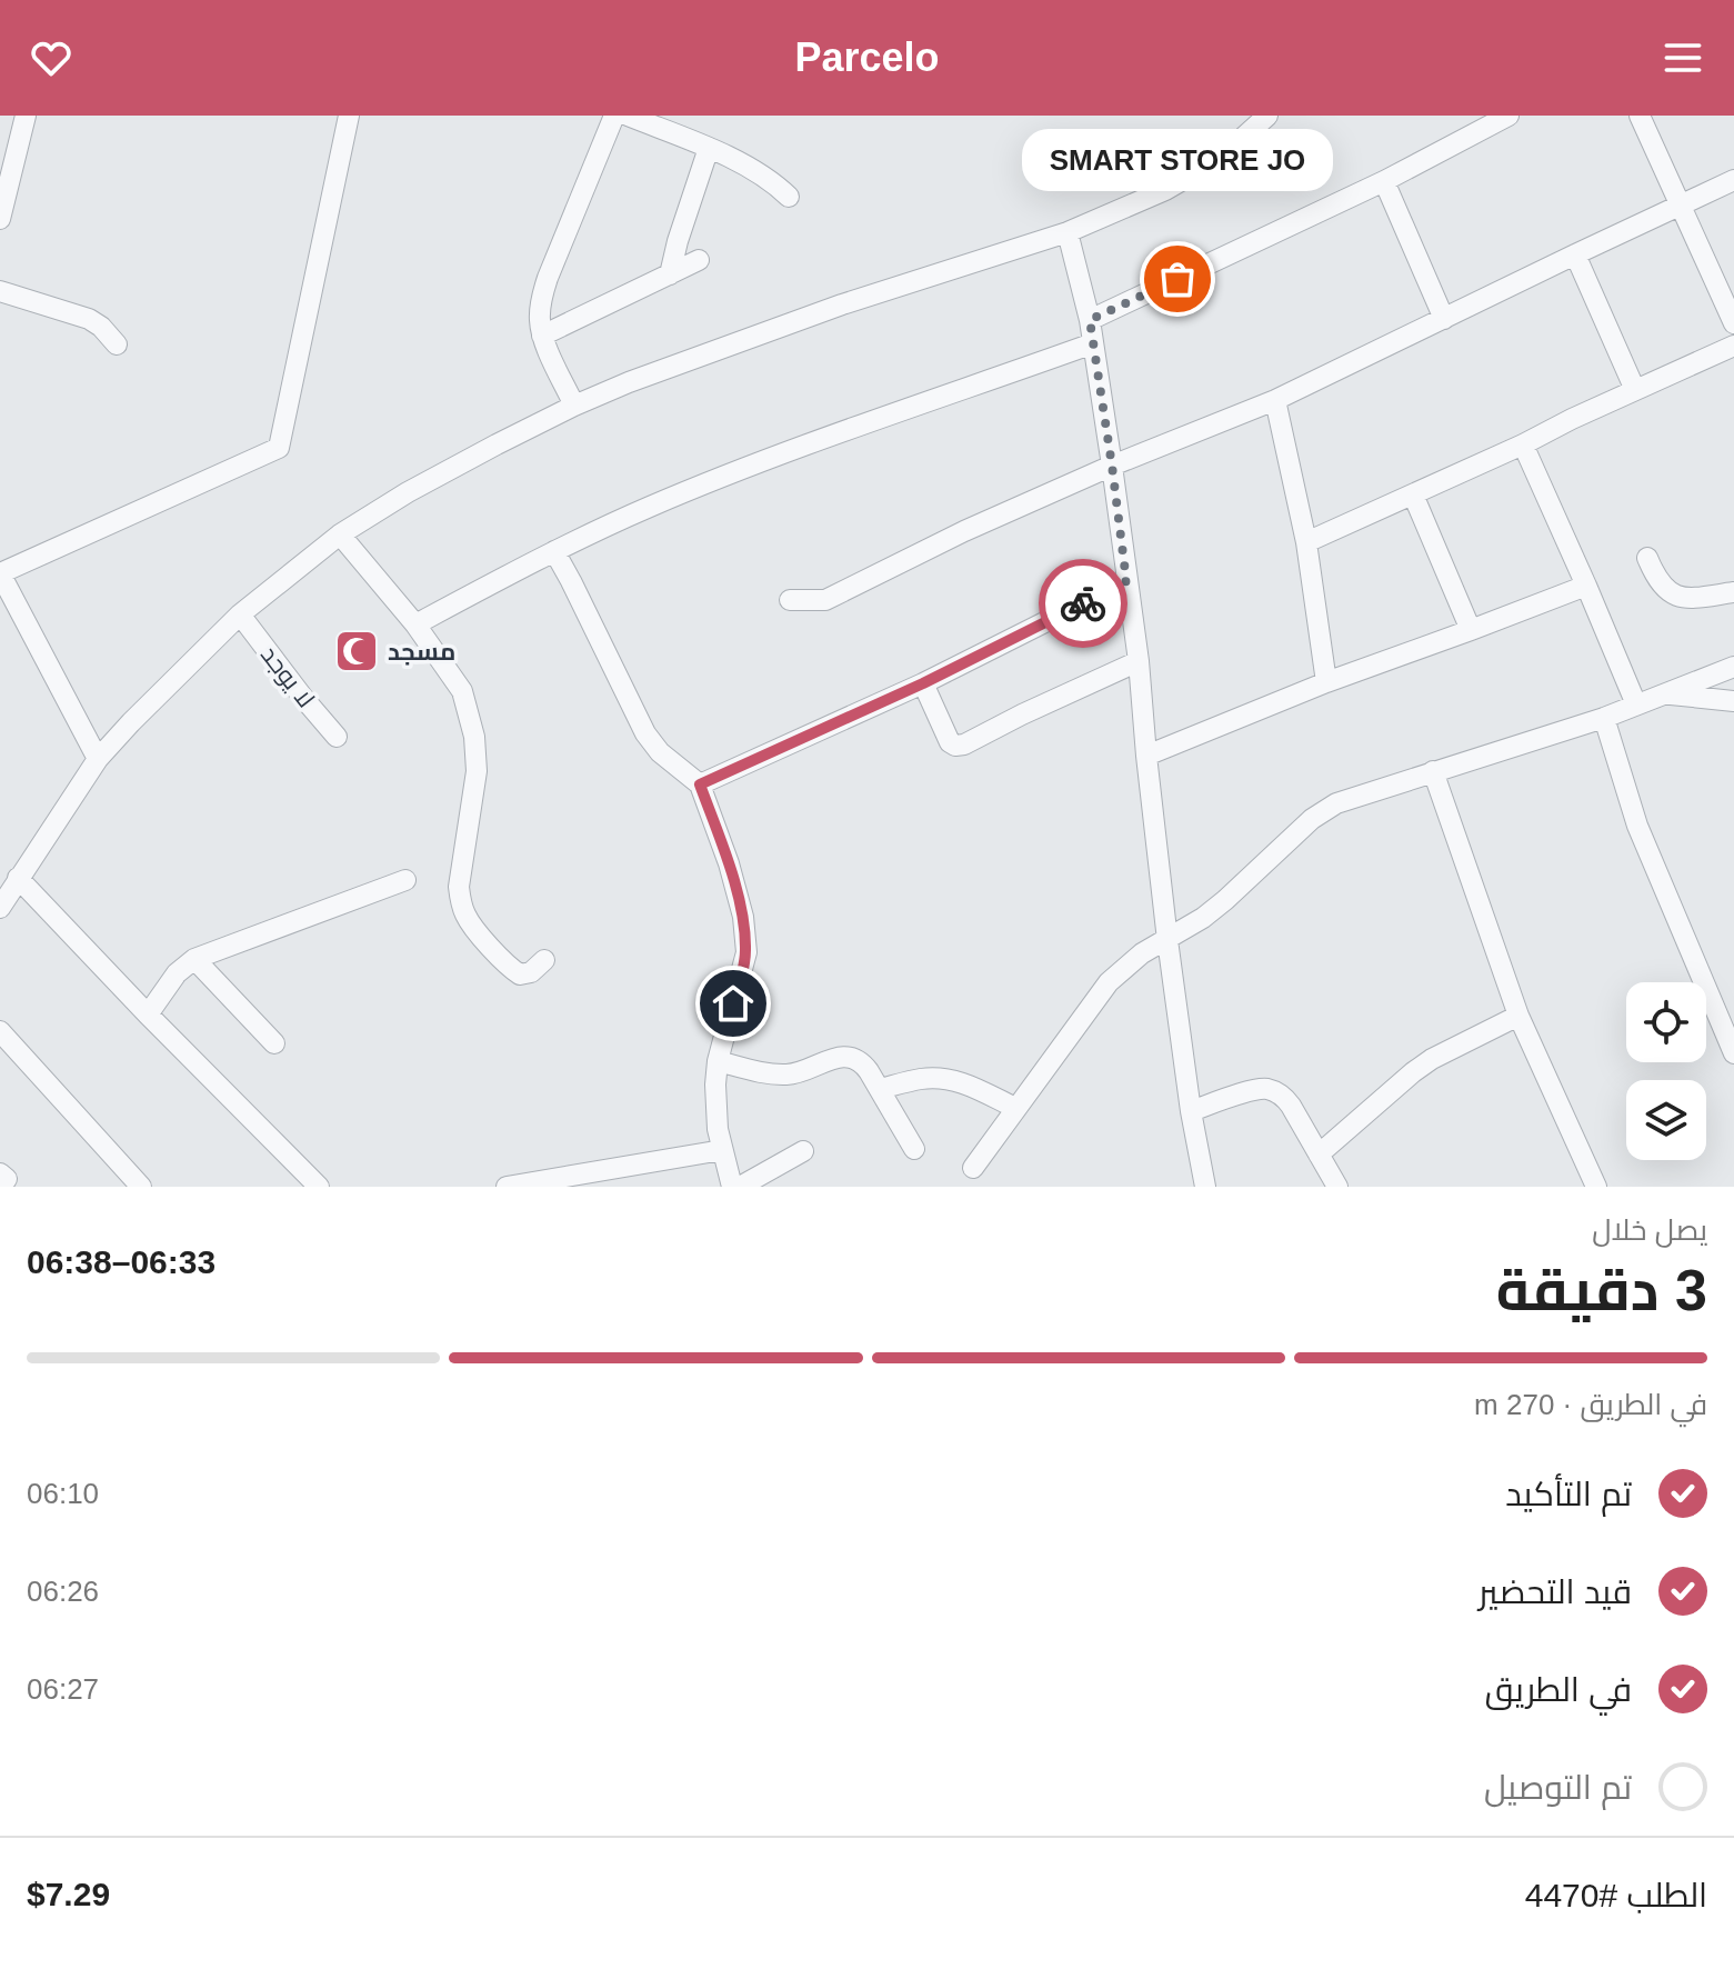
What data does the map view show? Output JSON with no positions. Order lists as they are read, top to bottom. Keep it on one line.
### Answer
{"streets":{"street":["لا يوجد"]},"places":{"other":["SMART STORE JO"],"mosque":["مسجد"]},"page":{"header":"Parcelo","bubble":"SMART STORE JO","heading":["3 دقيقة","يصل خلال","06:33–06:38"],"panel":["الطلب #4470","$7.29"],"bar":"في الطريق · 270 m","list":[["تم التأكيد","06:10"],["قيد التحضير","06:26"],["في الطريق","06:27"],"تم التوصيل"]}}
